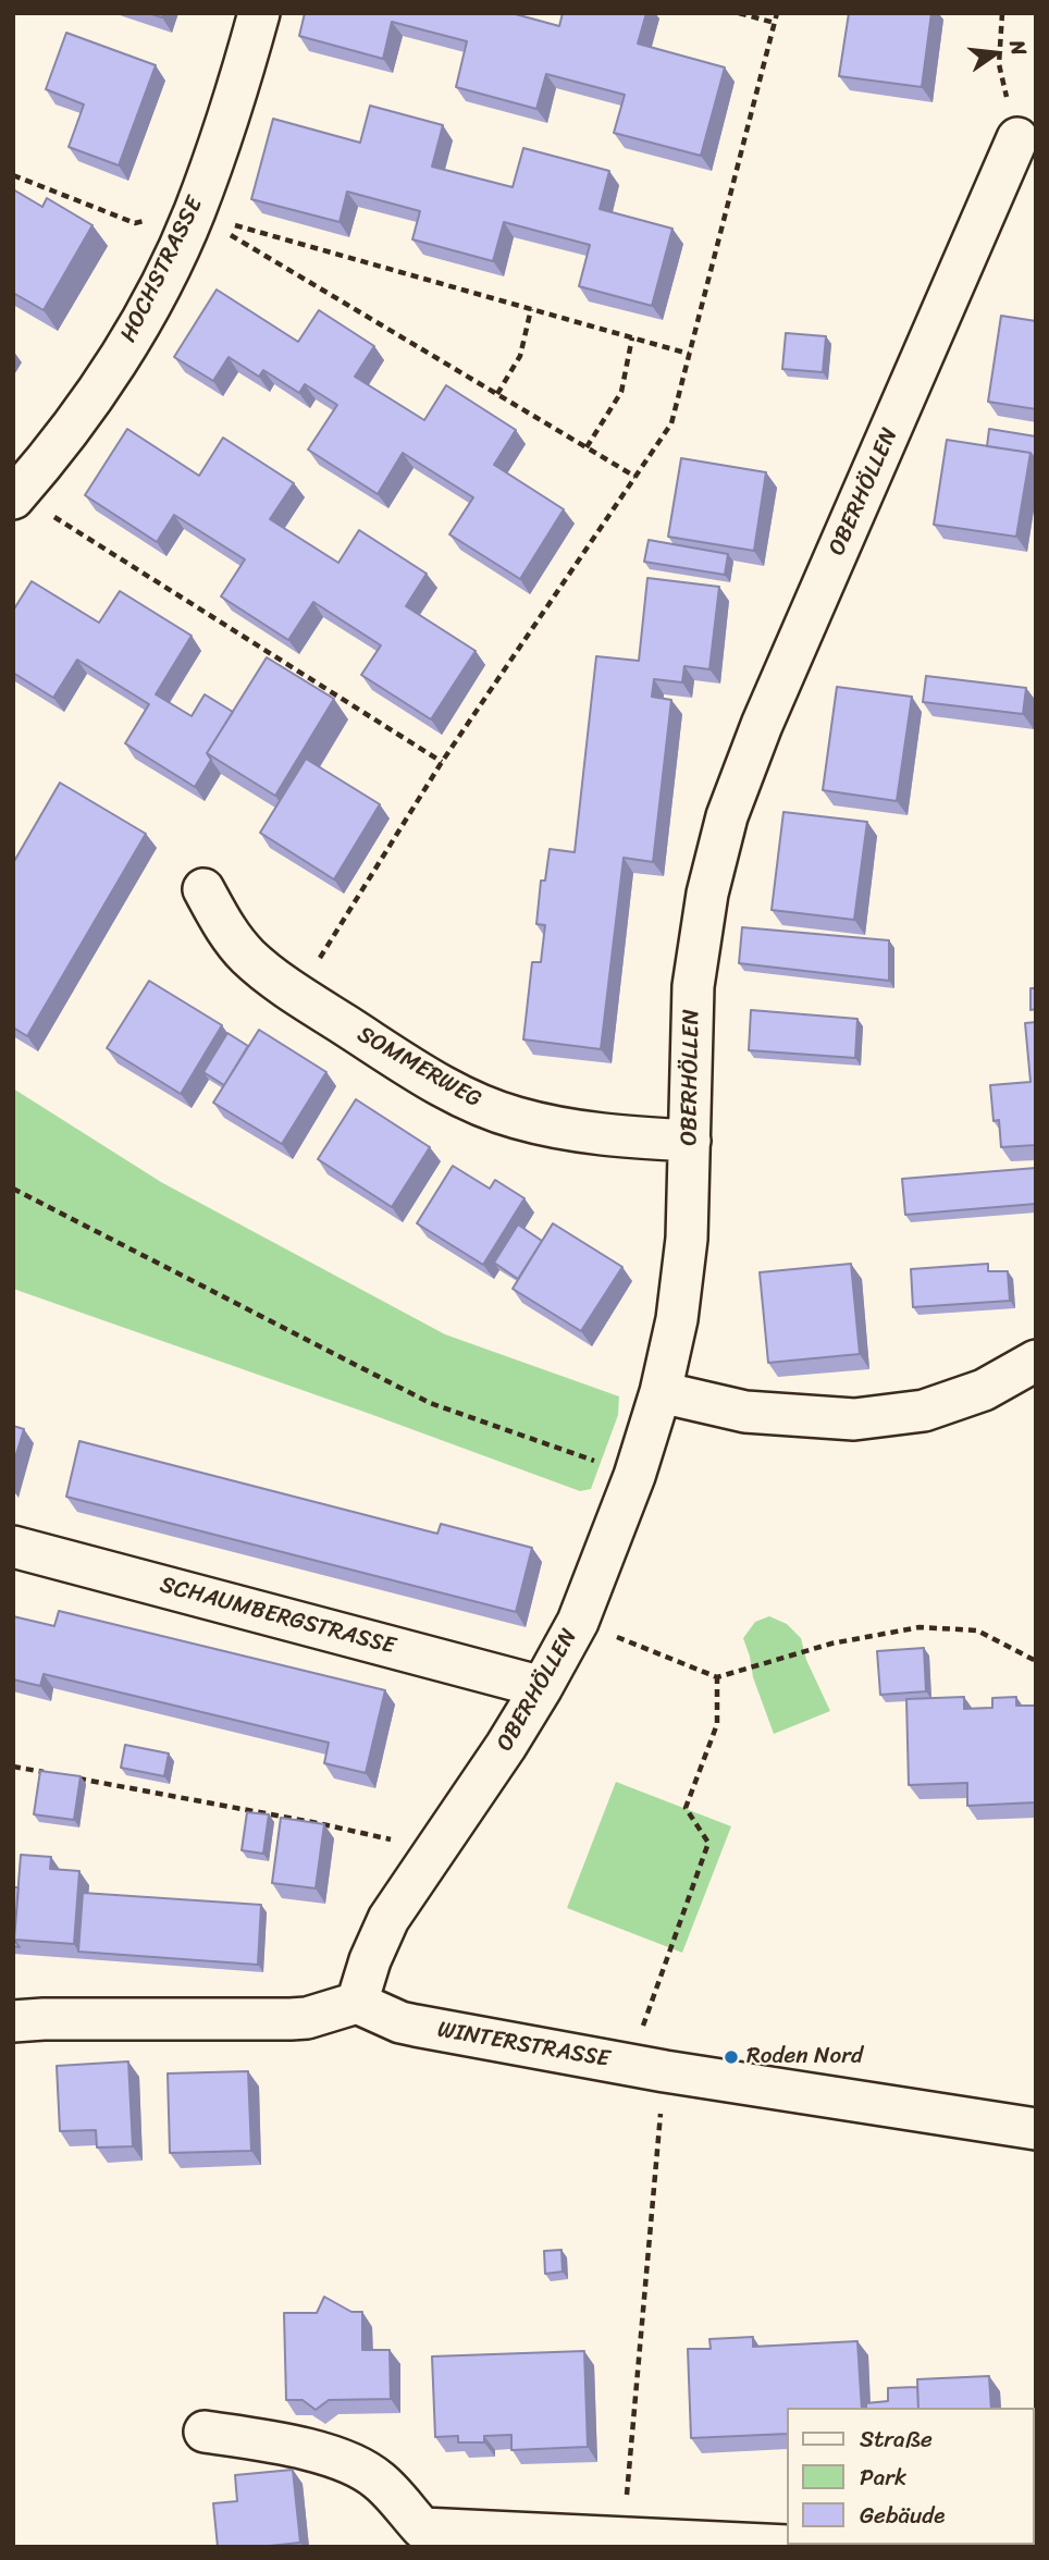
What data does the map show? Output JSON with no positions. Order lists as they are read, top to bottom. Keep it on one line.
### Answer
{"streets":{"street":["HOCHSTRASSE","OBERHÖLLEN","SOMMERWEG","SCHAUMBERGSTRASSE","WINTERSTRASSE"]},"crossings":[["OBERHÖLLEN","SOMMERWEG"],["OBERHÖLLEN","SCHAUMBERGSTRASSE"],["OBERHÖLLEN","WINTERSTRASSE"]],"places":["Roden Nord"],"legend":["Straße","Park","Gebäude"],"north":"right"}
